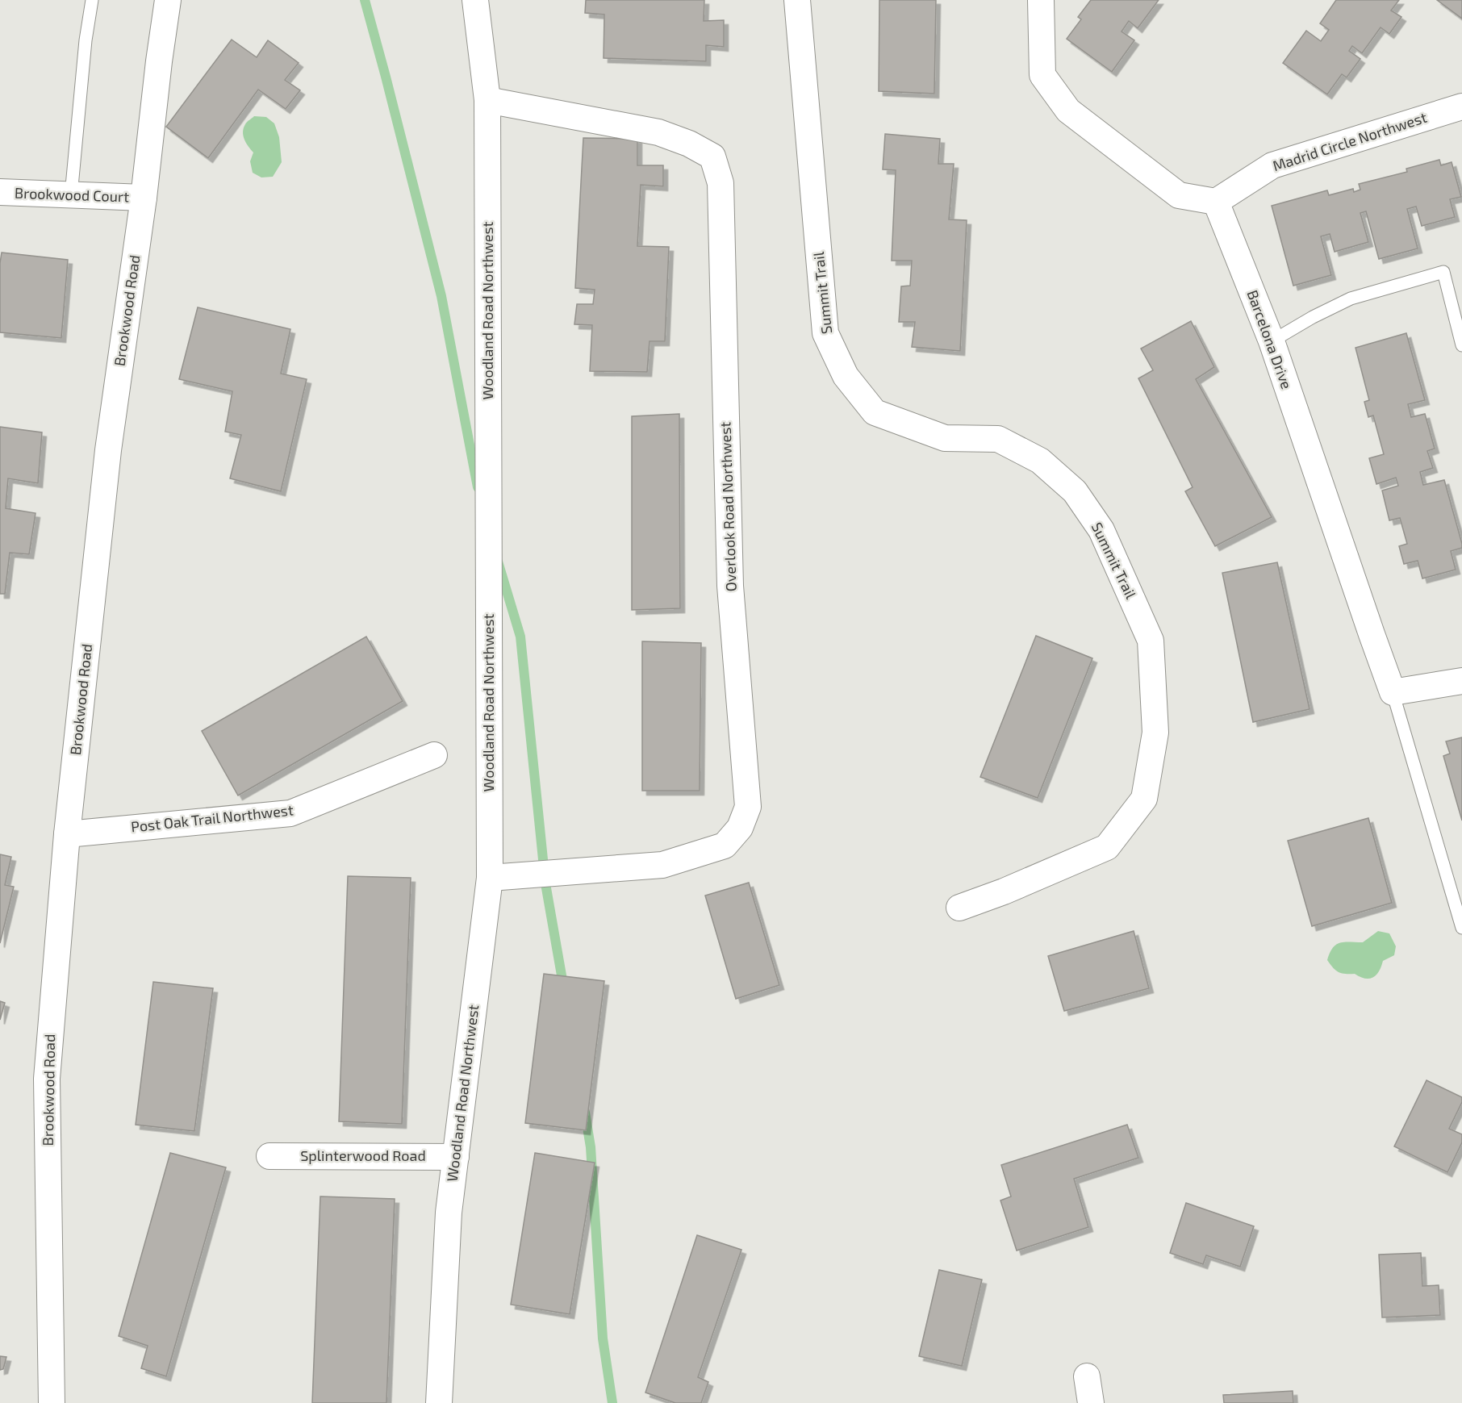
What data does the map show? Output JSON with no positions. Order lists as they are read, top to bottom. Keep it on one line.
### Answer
{"streets":{"street":["Madrid Circle Northwest","Brookwood Court","Summit Trail","Brookwood Road","Woodland Road Northwest","Barcelona Drive","Overlook Road Northwest","Post Oak Trail Northwest","Splinterwood Road"]},"crossings":[["Madrid Circle Northwest","Barcelona Drive"],["Brookwood Court","Brookwood Road"],["Brookwood Road","Post Oak Trail Northwest"],["Woodland Road Northwest","Overlook Road Northwest"],["Woodland Road Northwest","Splinterwood Road"]]}
